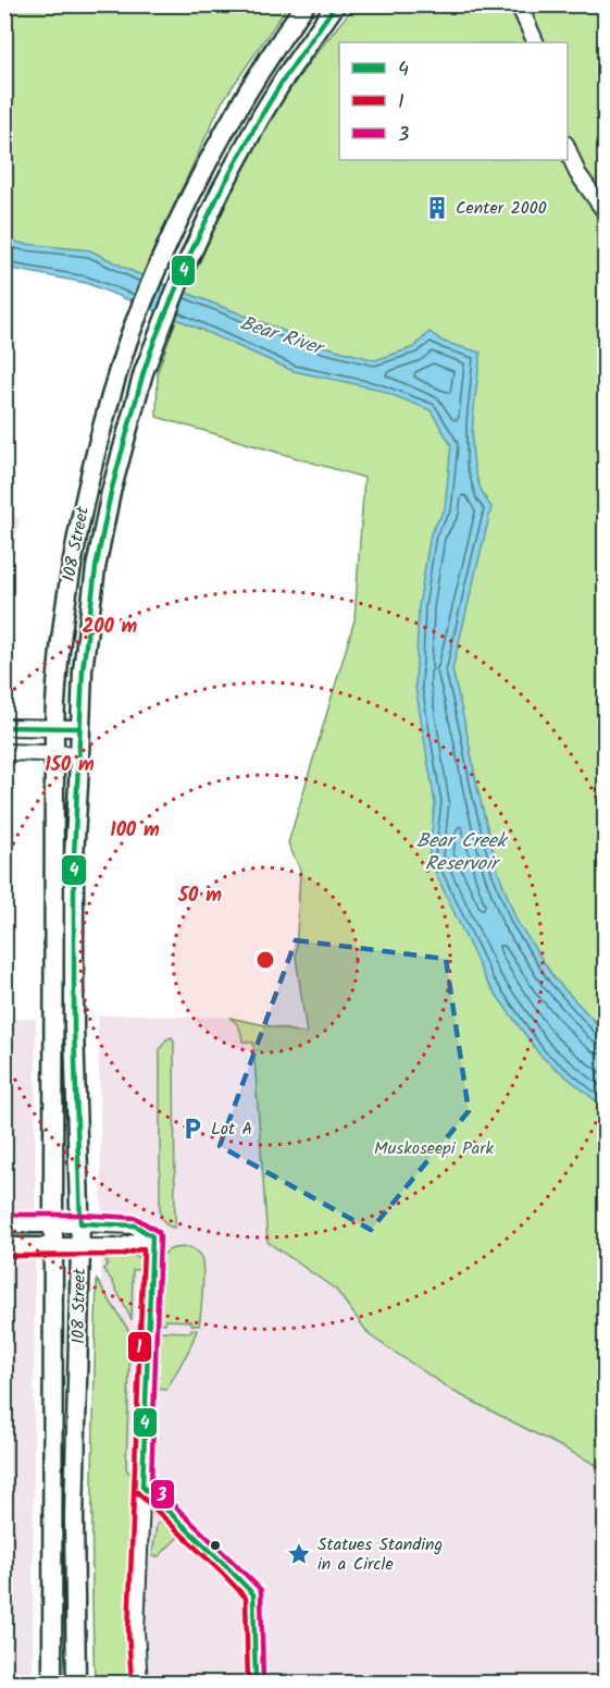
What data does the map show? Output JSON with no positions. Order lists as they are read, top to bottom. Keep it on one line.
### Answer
{"streets":{"main road":["108 Street"]},"water":["Bear River","Bear Creek Reservoir"],"parks":["Muskoseepi Park"],"places":{"building":["Center 2000"],"parking":["Lot A"],"place":["Statues Standing in a Circle"]},"lines":["transit line 4","transit line 3","transit line 1"],"legend":["4","1","3"],"rings":["200 m","150 m","100 m","50 m"]}
